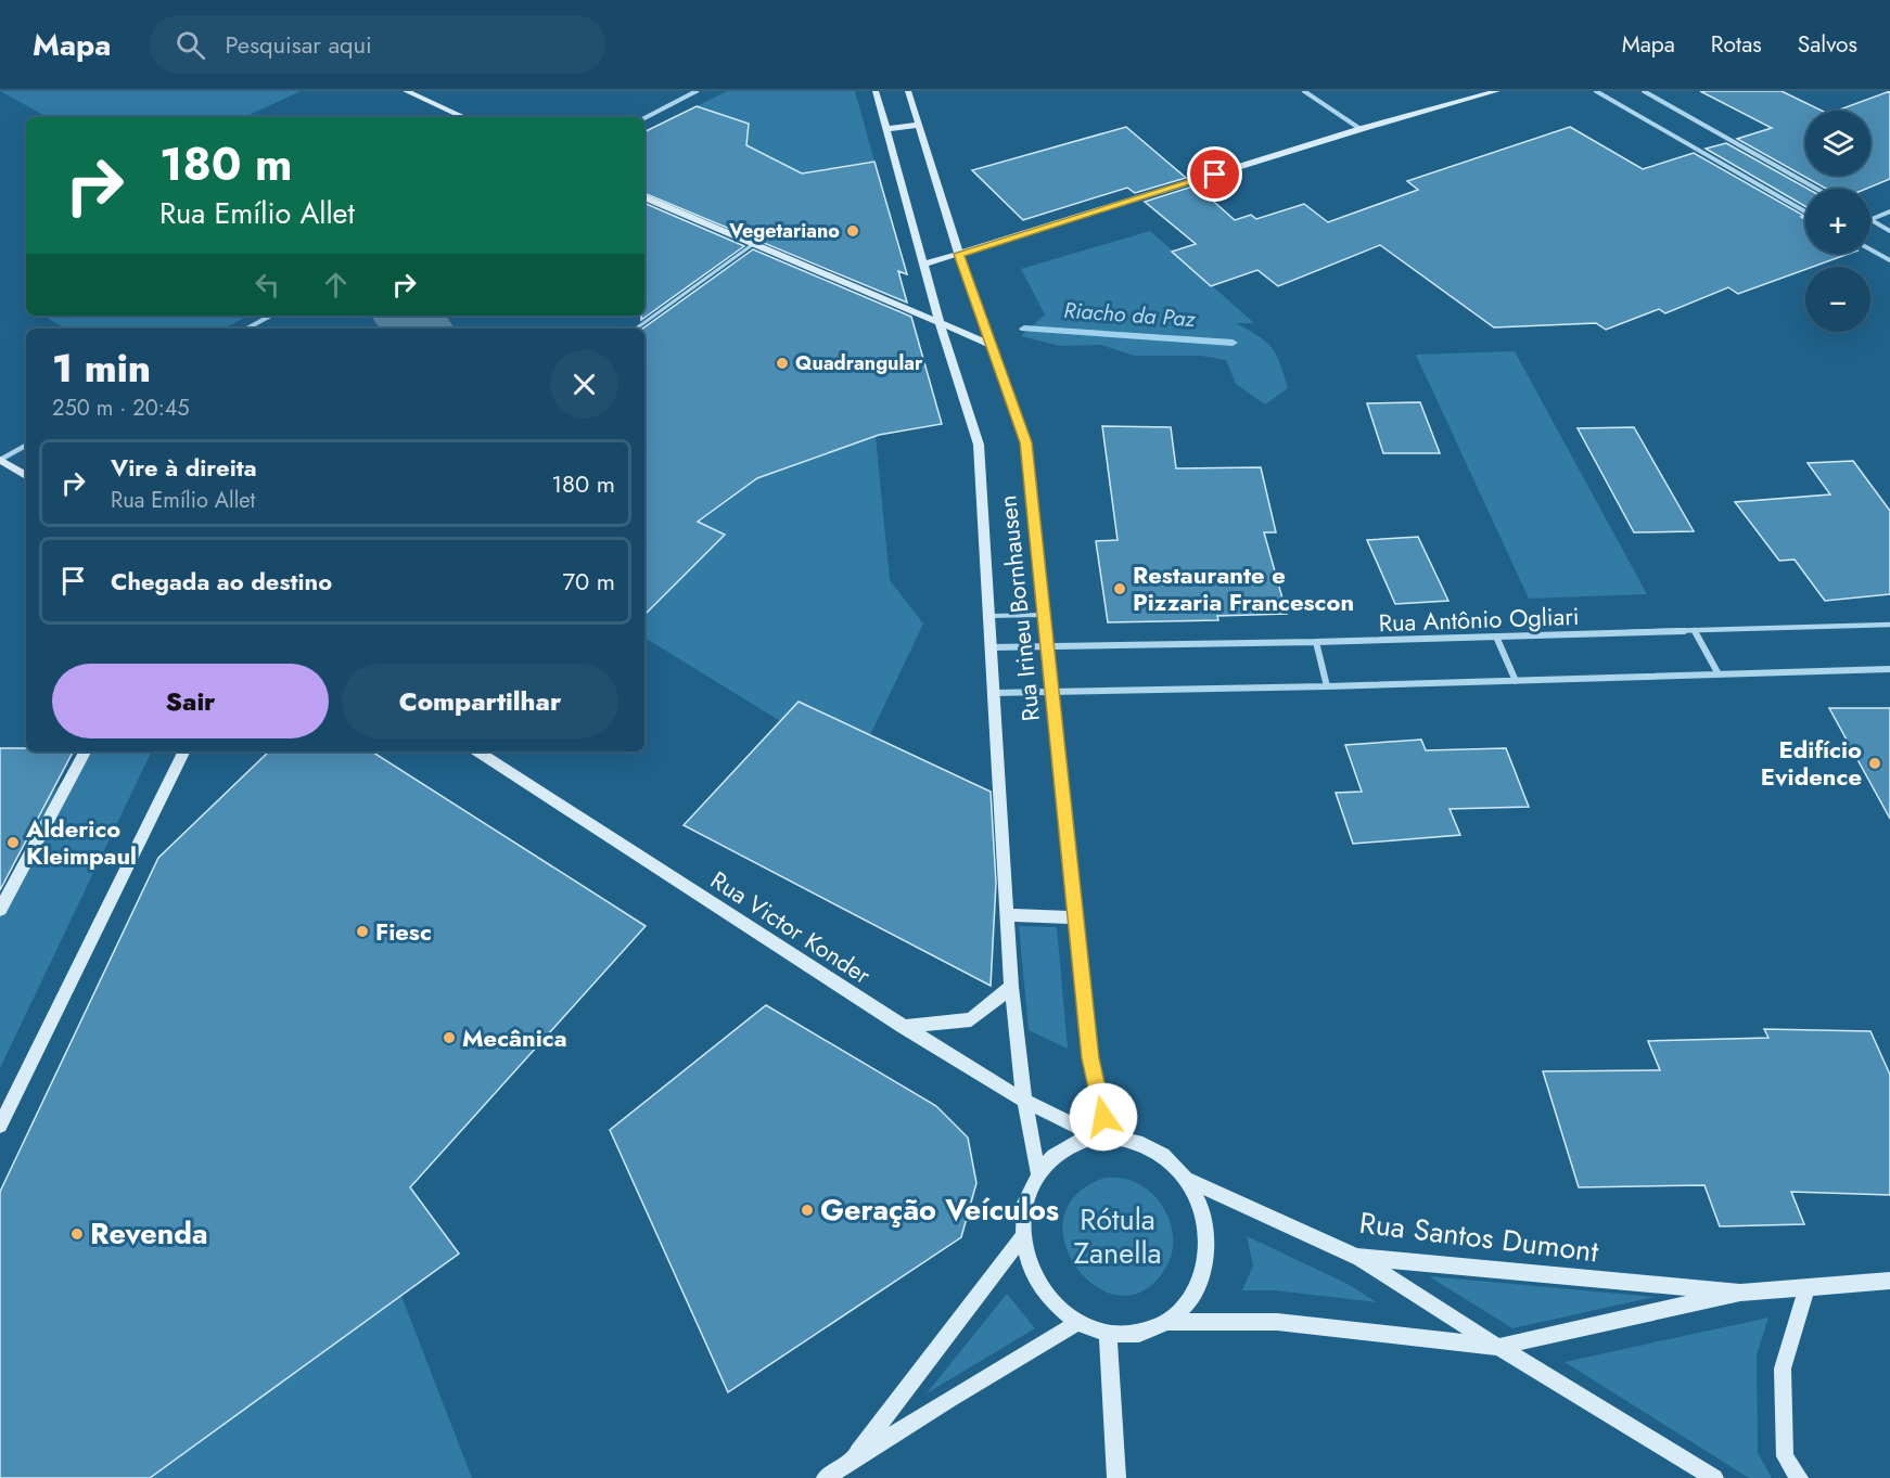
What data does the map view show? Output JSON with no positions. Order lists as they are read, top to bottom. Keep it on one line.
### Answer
{"streets":{"street":["Rua Irineu Bornhausen","Rua Antônio Ogliari","Rua Victor Konder","Rua Santos Dumont"]},"crossings":[["Rua Irineu Bornhausen","Rua Antônio Ogliari"],["Rua Irineu Bornhausen","Rua Victor Konder"],["Rua Irineu Bornhausen","Rua Santos Dumont"],["Rua Victor Konder","Rua Santos Dumont"]],"water":["Riacho da Paz"],"parks":["Rótula Zanella"],"places":["Vegetariano","Quadrangular","Restaurante e Pizzaria Francescon","Edifício Evidence","Alderico Kleimpaul","Fiesc","Mecânica","Geração Veículos","Revenda"],"page":{"header":"Mapa","search":"Pesquisar aqui","nav":["Mapa","Rotas","Salvos"],"map_buttons":["+","−"],"turn":["180 m","Rua Emílio Allet"],"heading":["1 min","250 m · 20:45"],"list":[{"name":"Vire à direita","note":"Rua Emílio Allet","value":"180 m"},{"name":"Chegada ao destino","value":"70 m"}],"buttons":["Sair","Compartilhar"]}}
